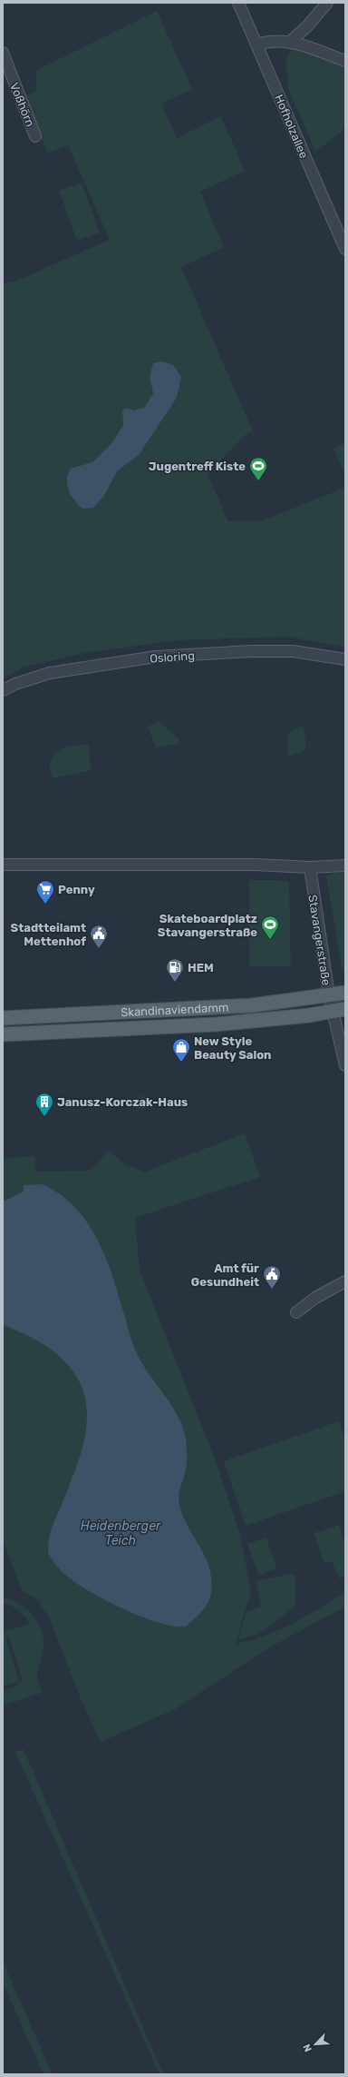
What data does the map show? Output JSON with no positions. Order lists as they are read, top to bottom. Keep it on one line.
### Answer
{"streets":{"main road":["Skandinaviendamm"],"street":["Voßhörn","Hofholzallee","Osloring","Stavangerstraße"]},"crossings":[["Stavangerstraße","Skandinaviendamm"]],"water":["Heidenberger Teich"],"places":{"sports":["Jugentreff Kiste","Skateboardplatz Stavangerstraße"],"supermarket":["Penny"],"public building":["Stadtteilamt Mettenhof","Amt für Gesundheit"],"fuel station":["HEM"],"shop":["New Style Beauty Salon"],"building":["Janusz-Korczak-Haus"]},"north":"bottom left"}
